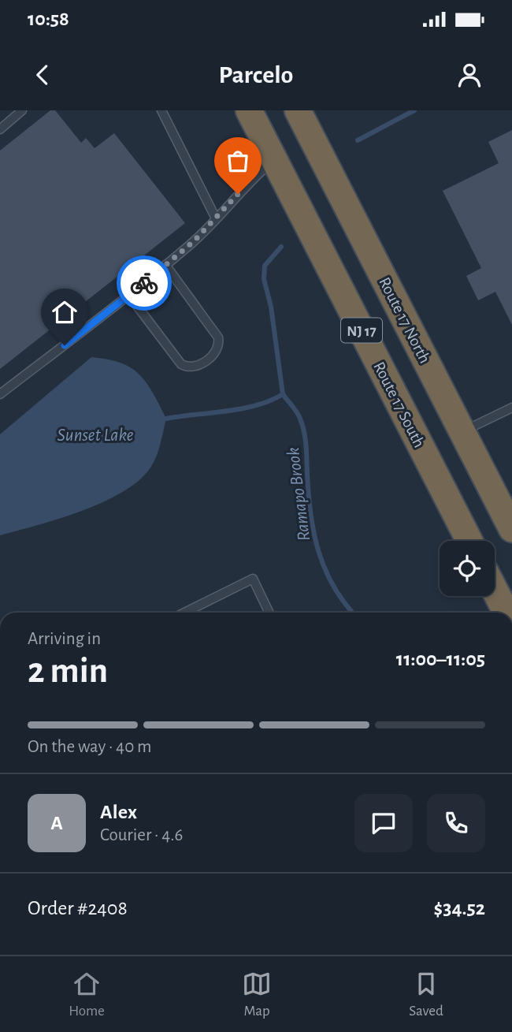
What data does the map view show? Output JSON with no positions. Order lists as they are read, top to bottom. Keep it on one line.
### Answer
{"streets":{"highway":["Route 17 North","NJ 17","Route 17 South"]},"water":["Sunset Lake","Ramapo Brook"],"page":{"status":"10:58","header":"Parcelo","heading":["2 min","Arriving in","11:00–11:05"],"panel":["Alex","Courier · 4.6","Order #2408","$34.52"],"bar":"On the way · 40 m","round":"A","tabs":["Home","Map","Saved"]}}
